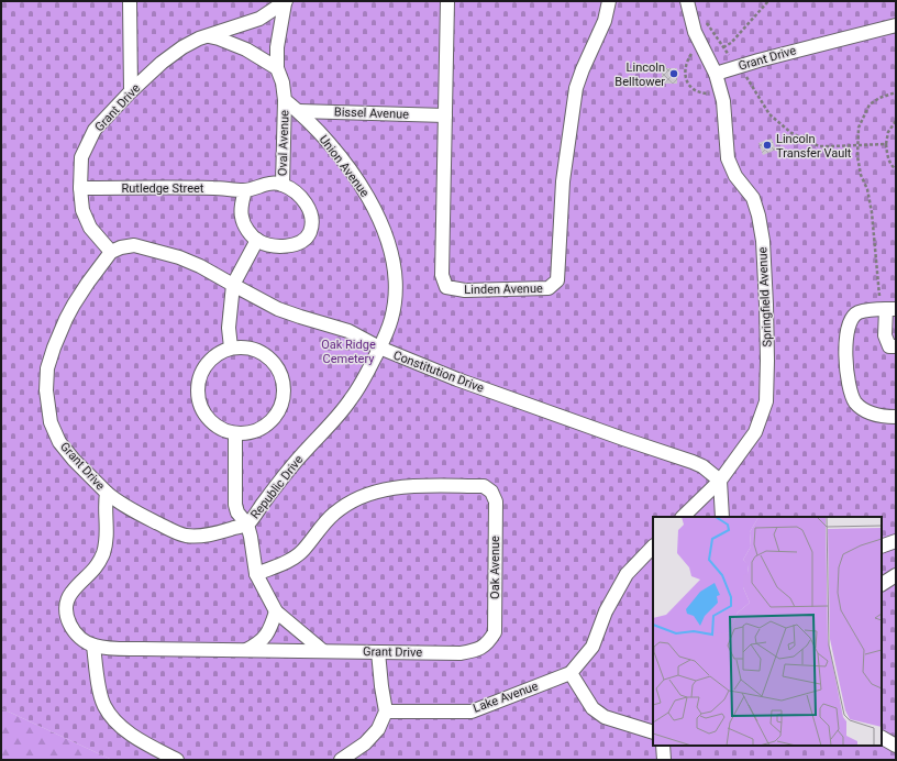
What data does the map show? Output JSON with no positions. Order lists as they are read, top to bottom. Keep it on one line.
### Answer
{"streets":{"lane":["Grant Drive","Bissel Avenue","Oval Avenue","Union Avenue","Rutledge Street","Linden Avenue","Springfield Avenue","Constitution Drive","Republic Drive","Oak Avenue","Lake Avenue"]},"crossings":[["Grant Drive","Rutledge Street"],["Grant Drive","Springfield Avenue"],["Grant Drive","Constitution Drive"],["Grant Drive","Republic Drive"],["Grant Drive","Oak Avenue"],["Bissel Avenue","Union Avenue"],["Bissel Avenue","Linden Avenue"],["Oval Avenue","Union Avenue"],["Oval Avenue","Rutledge Street"],["Union Avenue","Constitution Drive"],["Union Avenue","Republic Drive"],["Springfield Avenue","Constitution Drive"],["Constitution Drive","Republic Drive"]],"parks":["Oak Ridge Cemetery"],"places":["Lincoln Belltower","Lincoln Transfer Vault"]}
